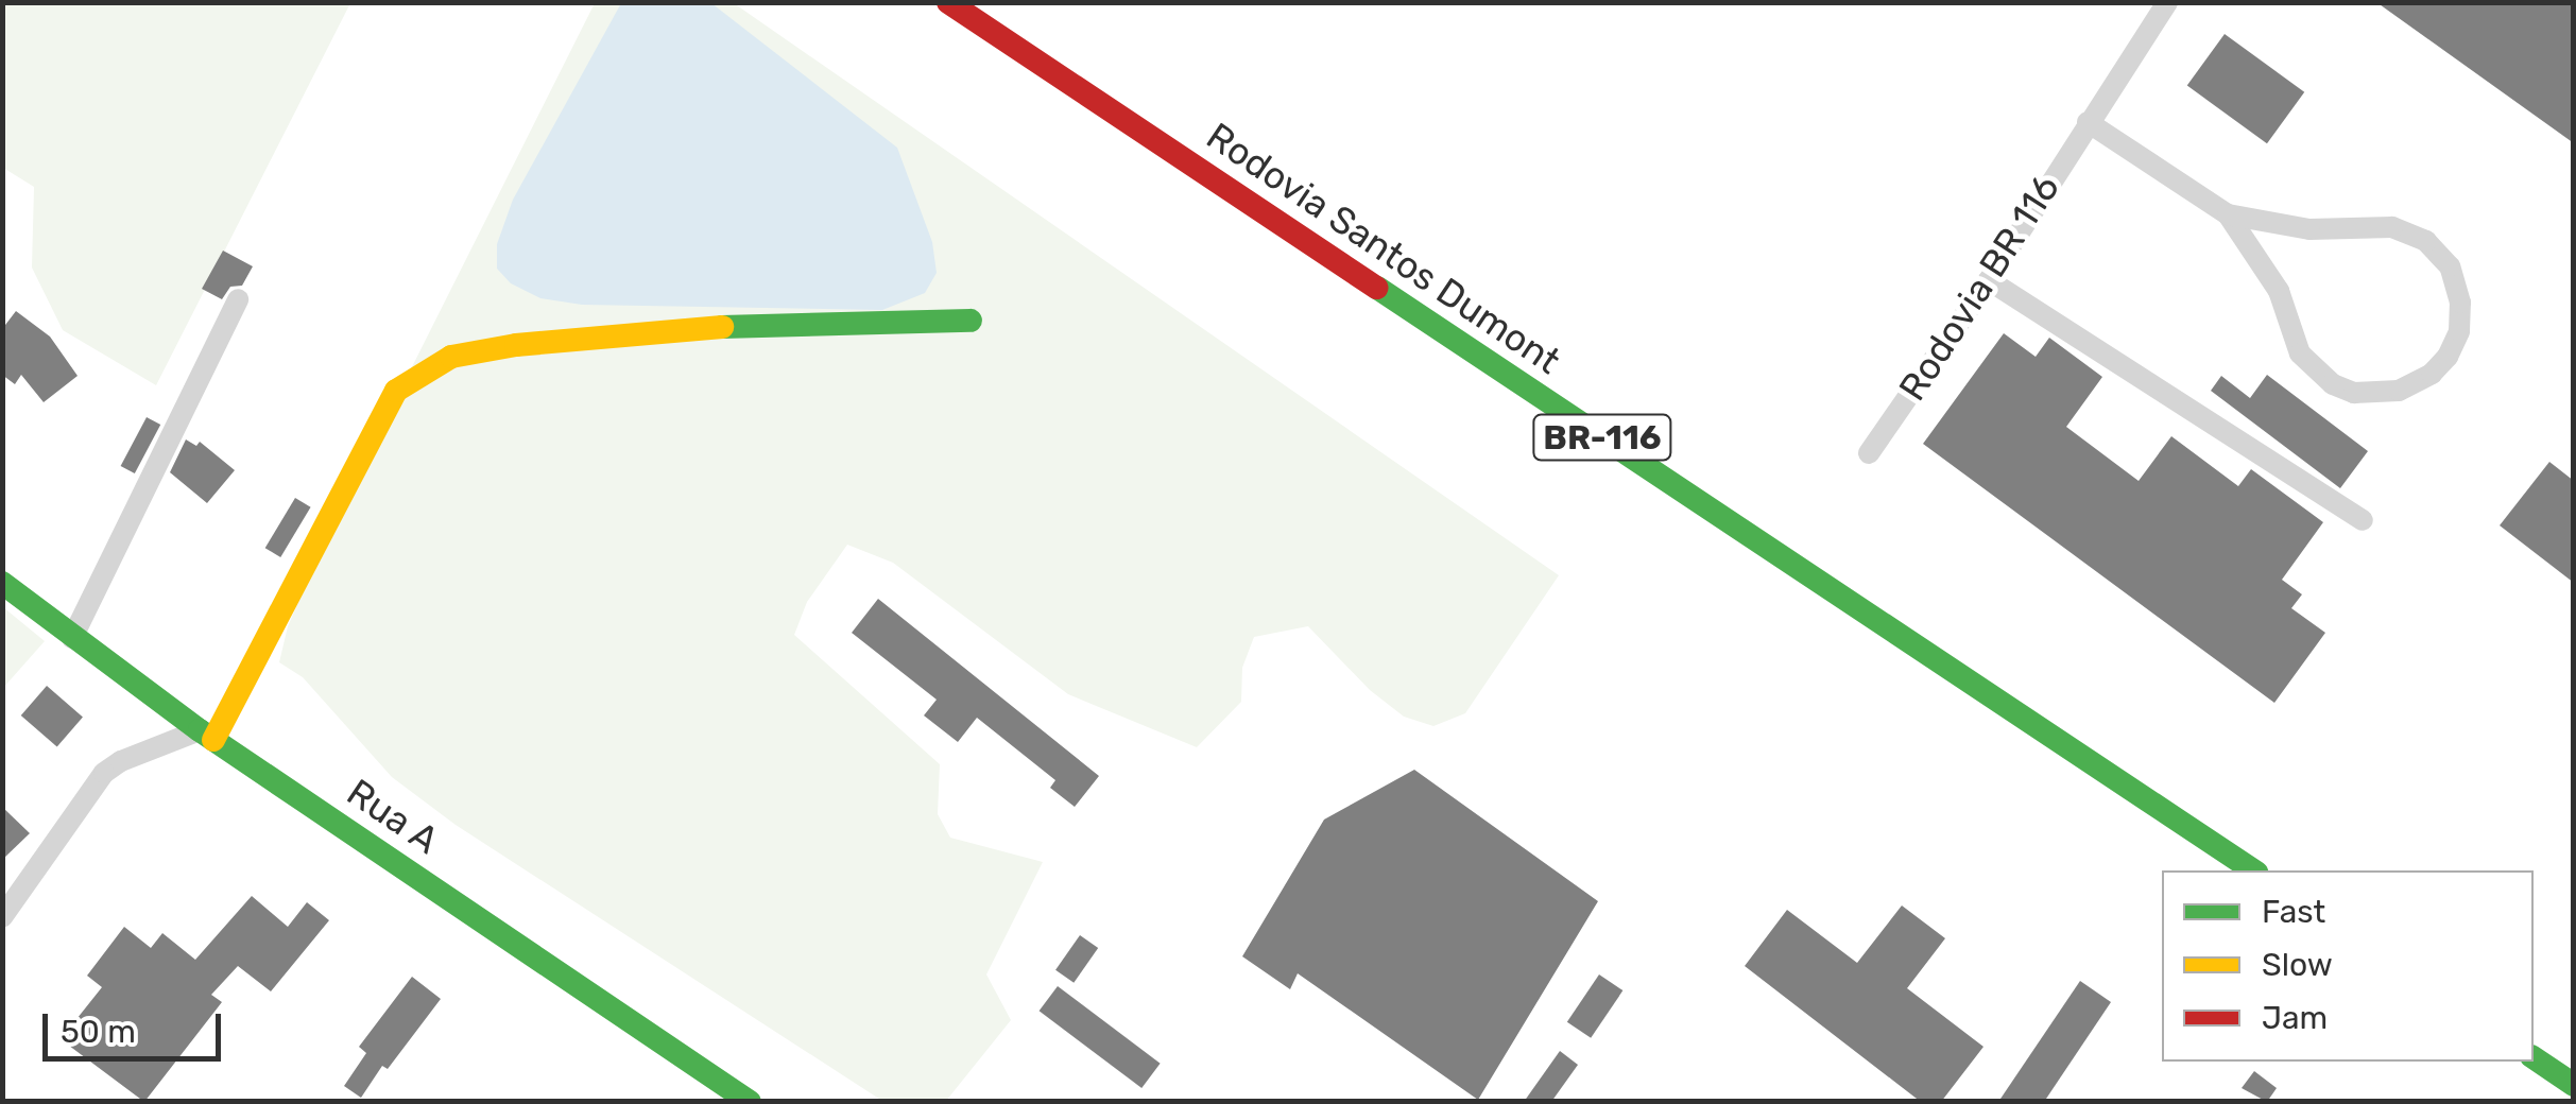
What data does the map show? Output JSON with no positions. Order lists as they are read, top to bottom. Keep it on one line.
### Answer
{"streets":{"main road":["Rodovia Santos Dumont","BR-116","Rua A"],"street":["Rodovia BR 116"]},"legend":["Fast","Slow","Jam"],"scale_bar":"50 m"}
